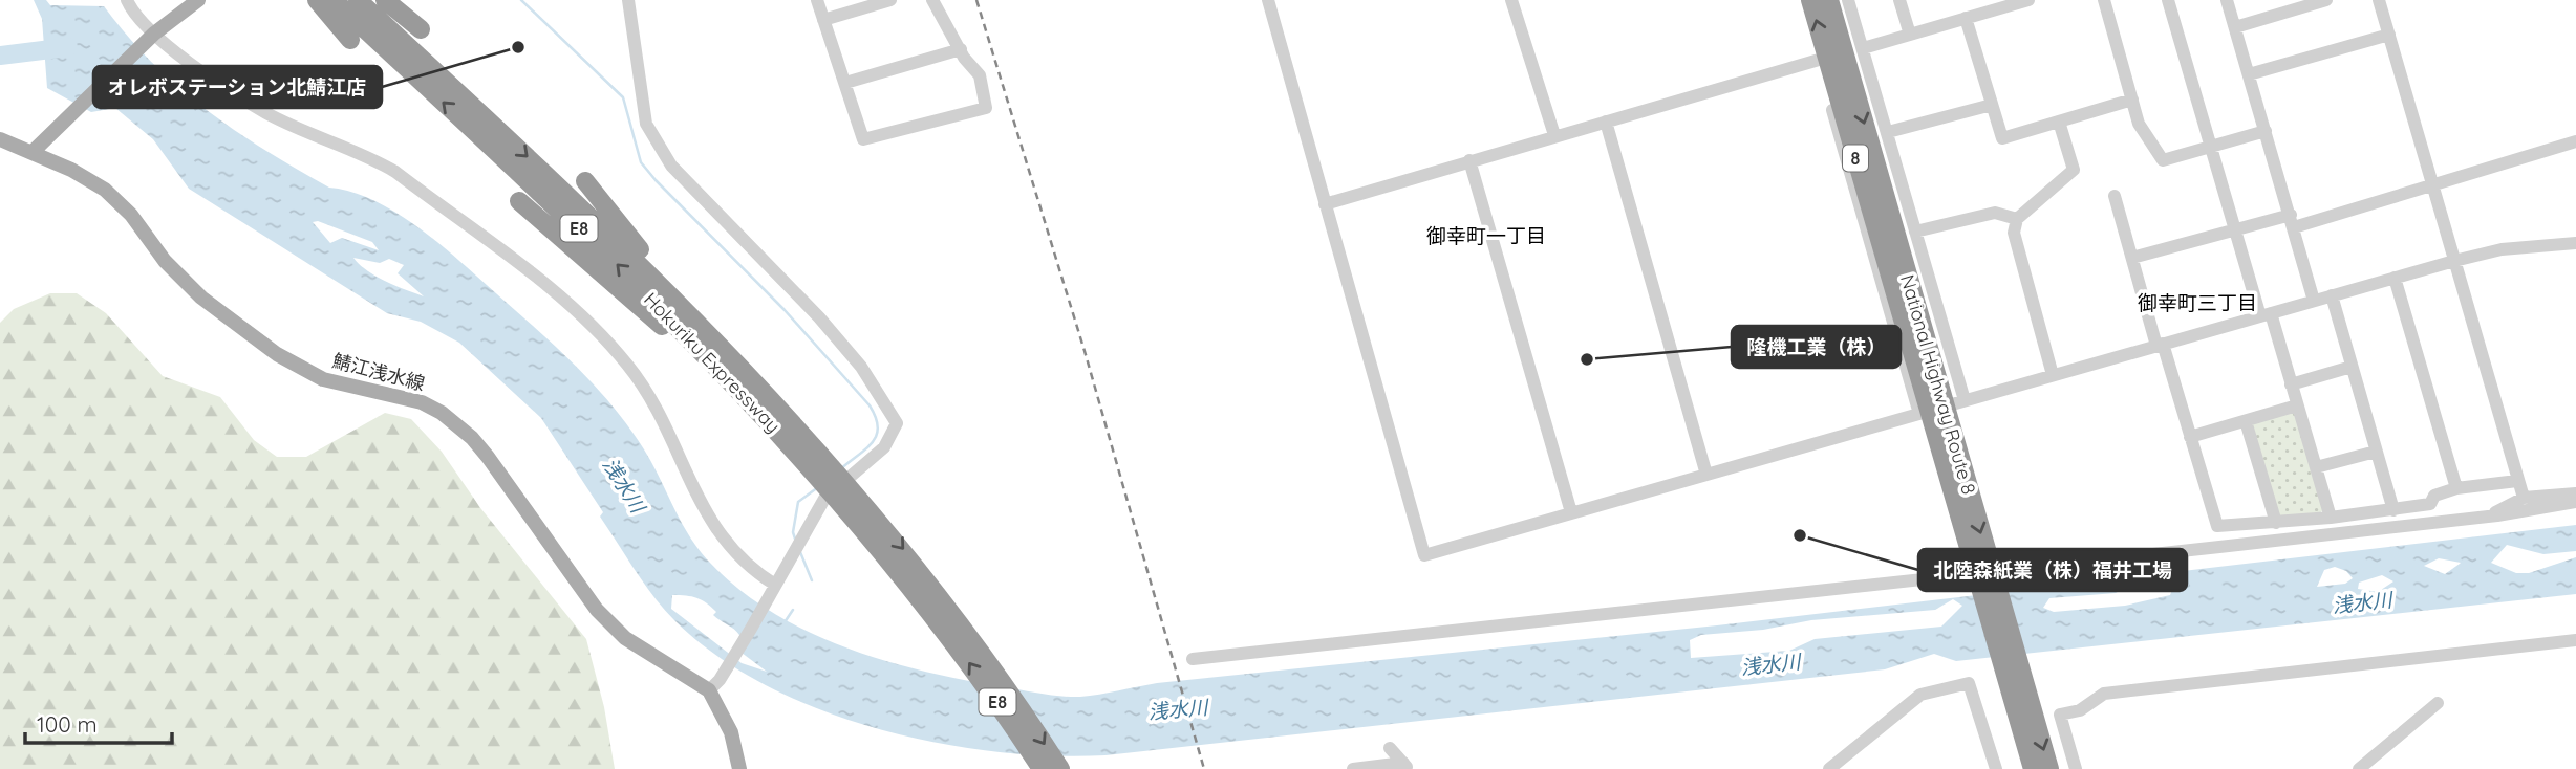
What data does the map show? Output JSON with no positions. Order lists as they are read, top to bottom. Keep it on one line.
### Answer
{"streets":{"highway":["8","E8","Hokuriku Expressway","National Highway Route 8"],"main road":["鯖江浅水線"]},"districts":["御幸町一丁目","御幸町三丁目"],"water":["浅水川"],"places":["オレボステーション北鯖江店","隆機工業（株）","北陸森紙業（株）福井工場"],"scale_bar":"100 m"}
